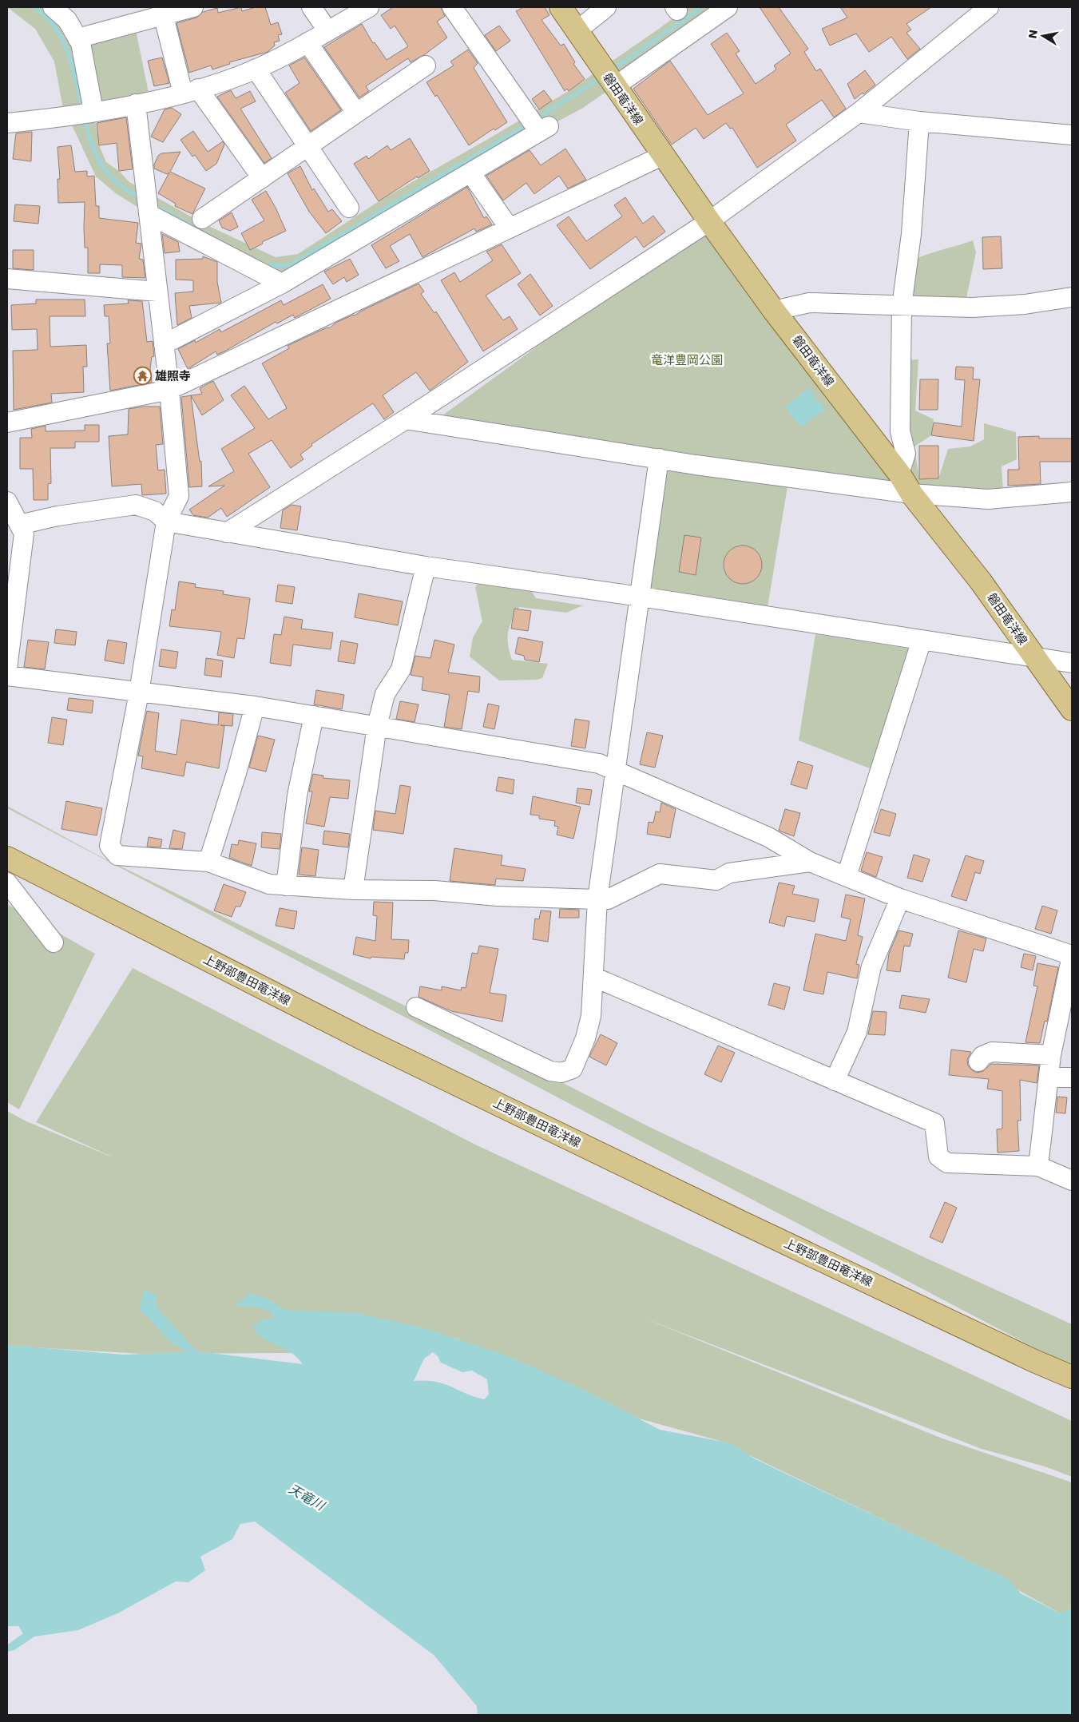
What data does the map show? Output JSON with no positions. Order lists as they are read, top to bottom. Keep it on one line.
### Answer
{"streets":{"main road":["磐田竜洋線","上野部豊田竜洋線"]},"water":["天竜川"],"parks":["竜洋豊岡公園"],"places":{"temple":["雄照寺"]},"north":"left"}
